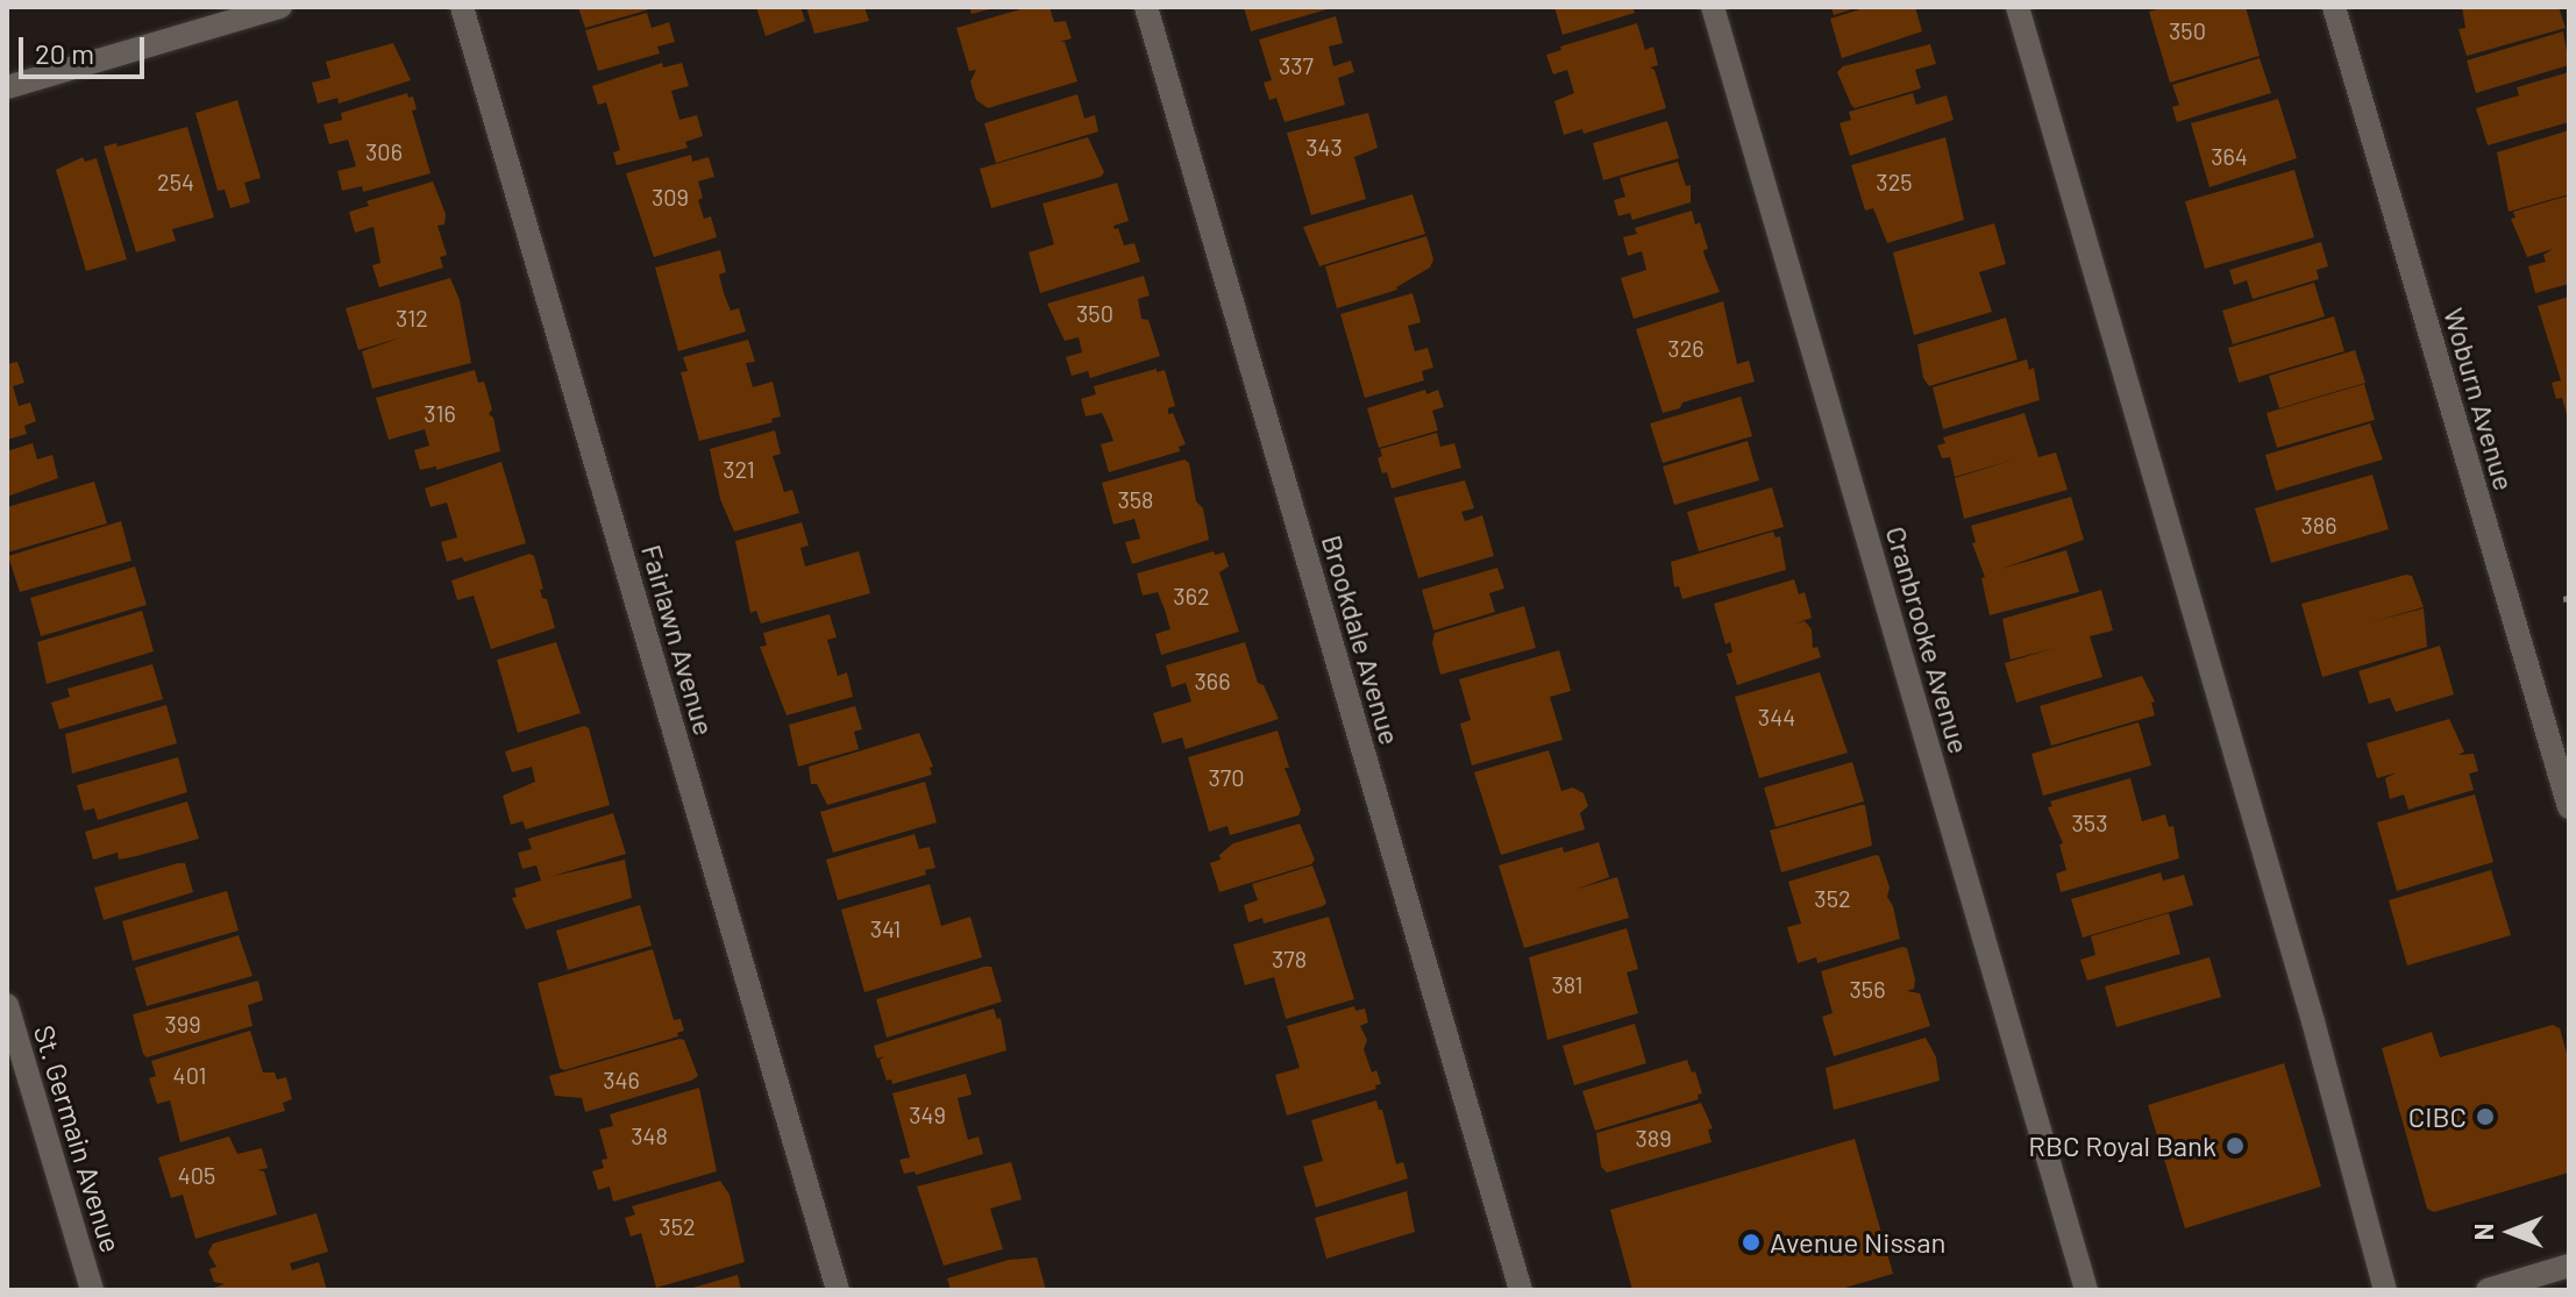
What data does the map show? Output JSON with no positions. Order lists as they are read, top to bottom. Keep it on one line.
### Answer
{"streets":{"street":["Woburn Avenue","Fairlawn Avenue","Brookdale Avenue","Cranbrooke Avenue","St. Germain Avenue"]},"places":["CIBC","RBC Royal Bank","Avenue Nissan"],"house_numbers":["350","337","343","306","364","254","325","309","350","312","326","316","321","358","386","362","366","344","370","353","352","341","378","381","356","399","401","346","349","348","389","405","352"],"scale_bar":"20 m","north":"left"}
